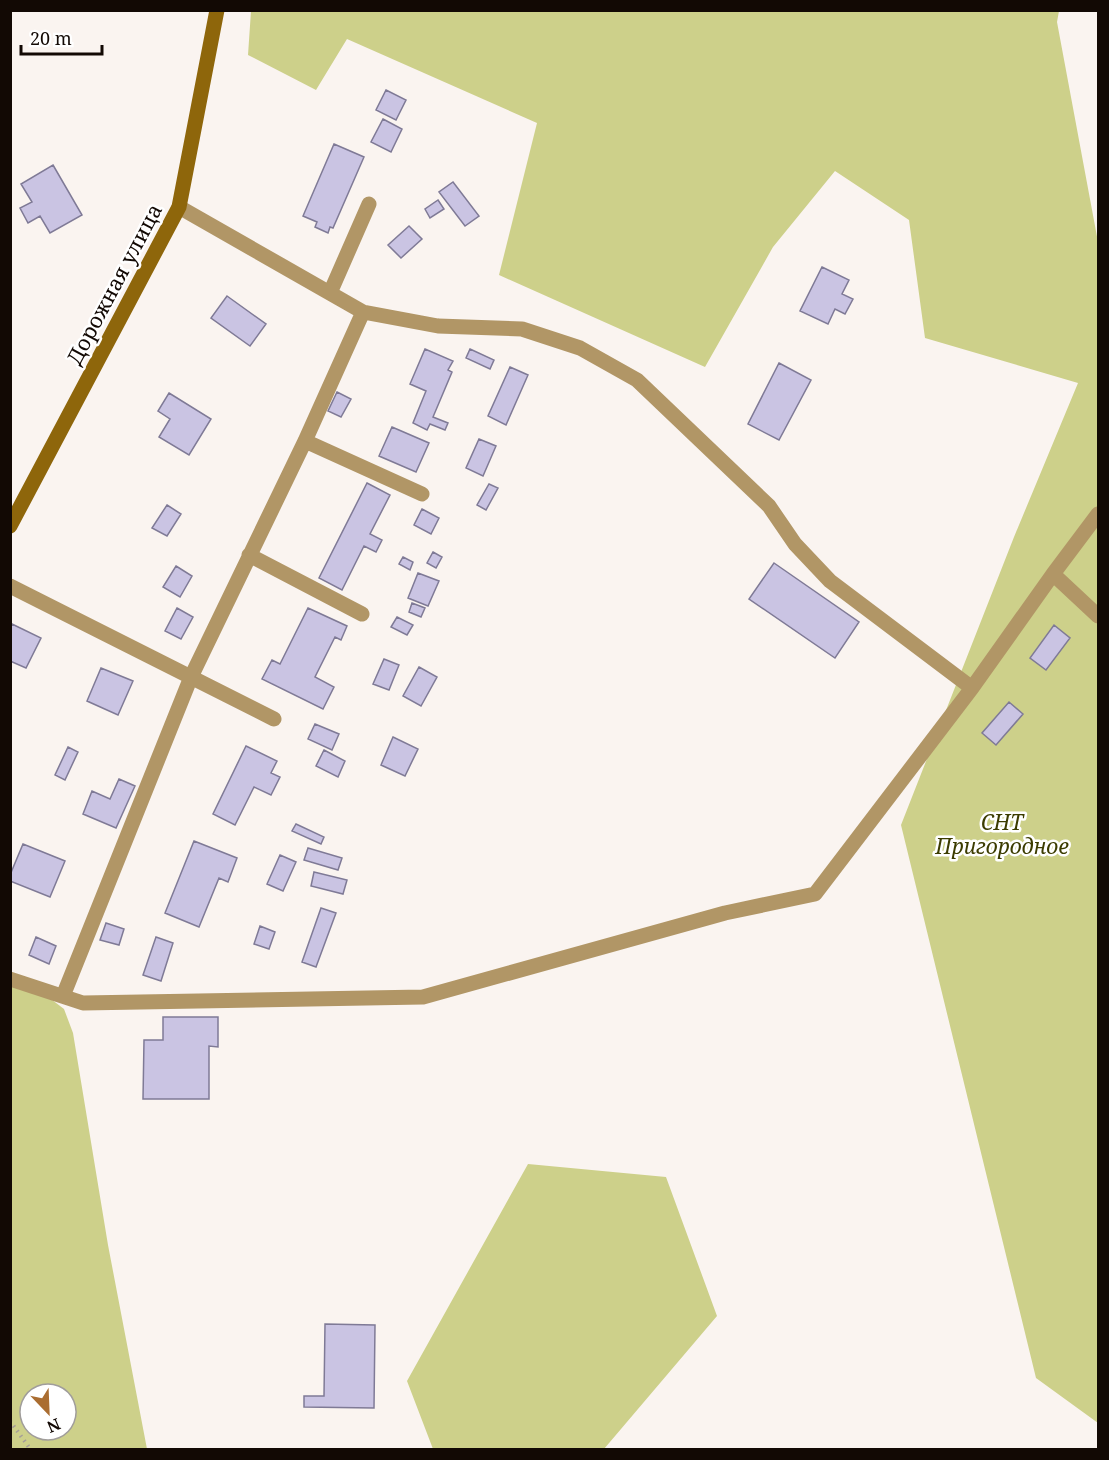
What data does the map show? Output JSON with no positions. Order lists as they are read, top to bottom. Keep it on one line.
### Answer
{"streets":{"street":["Дорожная улица"]},"parks":["СНТ Пригородное"],"scale_bar":"20 m","north":"bottom right"}
